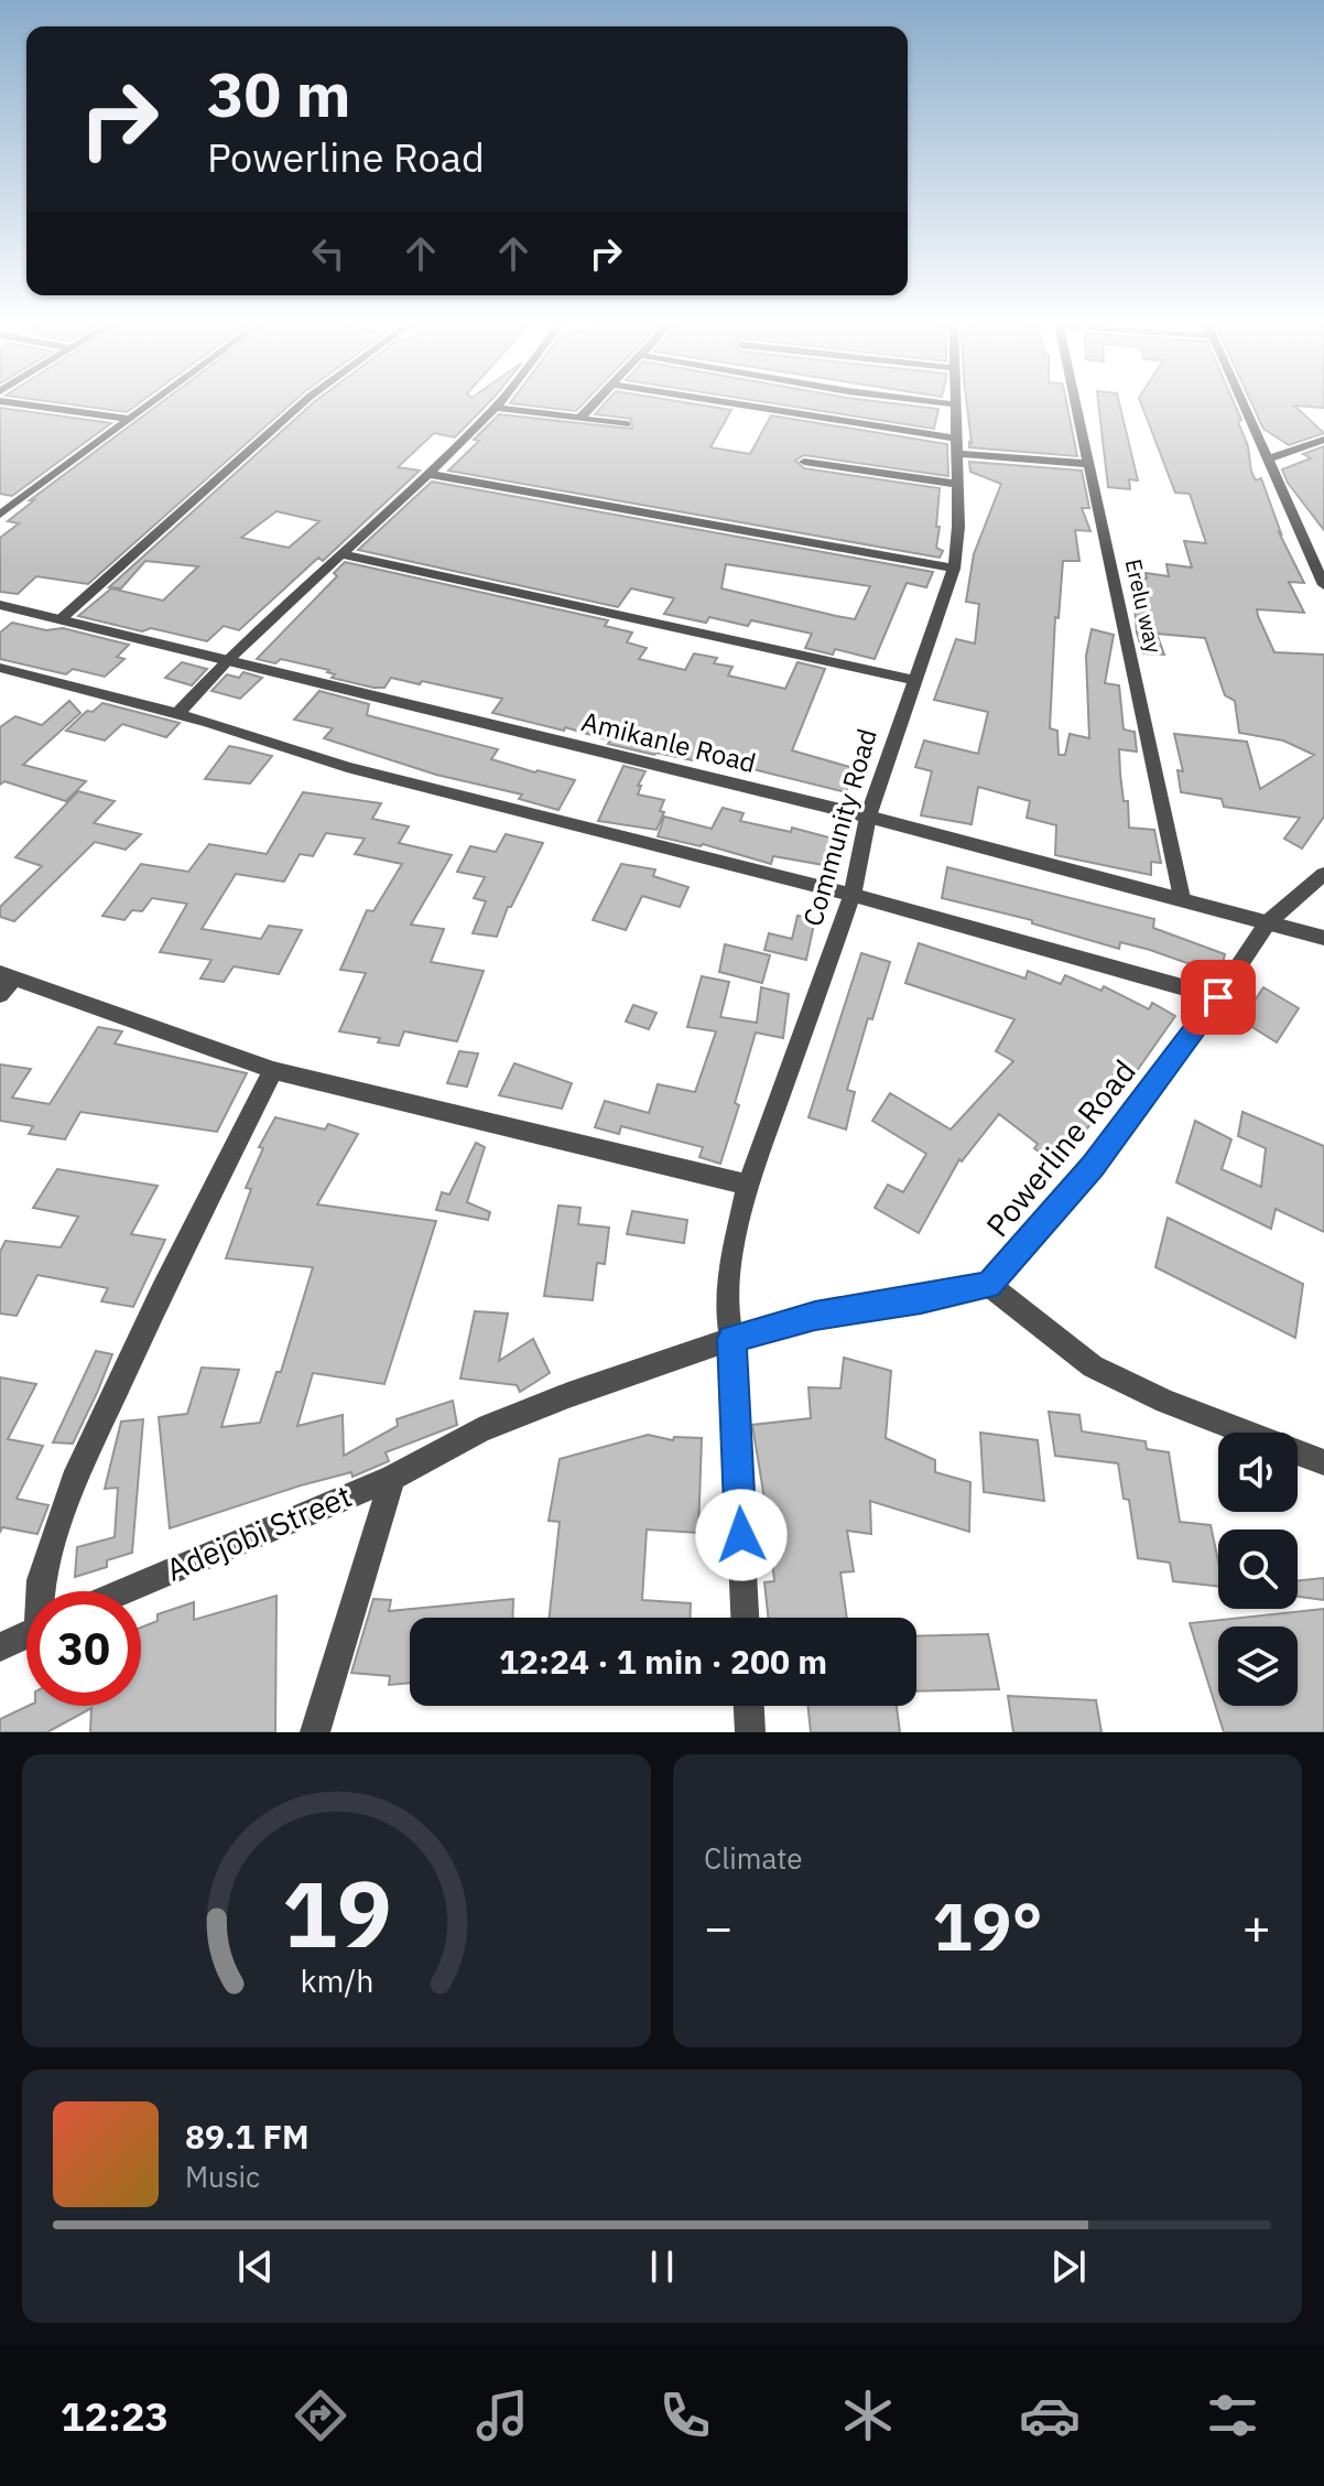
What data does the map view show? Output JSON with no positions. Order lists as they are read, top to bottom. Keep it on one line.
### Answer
{"streets":{"street":["Erelu way","Amikanle Road","Community Road","Powerline Road","Adejobi Street"]},"crossings":[["Erelu way","Amikanle Road"],["Amikanle Road","Community Road"],["Amikanle Road","Powerline Road"]],"page":{"turn":["30 m","Powerline Road"],"limit":"30","trip":"12:24 · 1 min · 200 m","tile":"Climate","heat":["−","19°","+"],"song":["89.1 FM","Music"],"tabs":"12:23","gauge":["19","km/h"]}}
